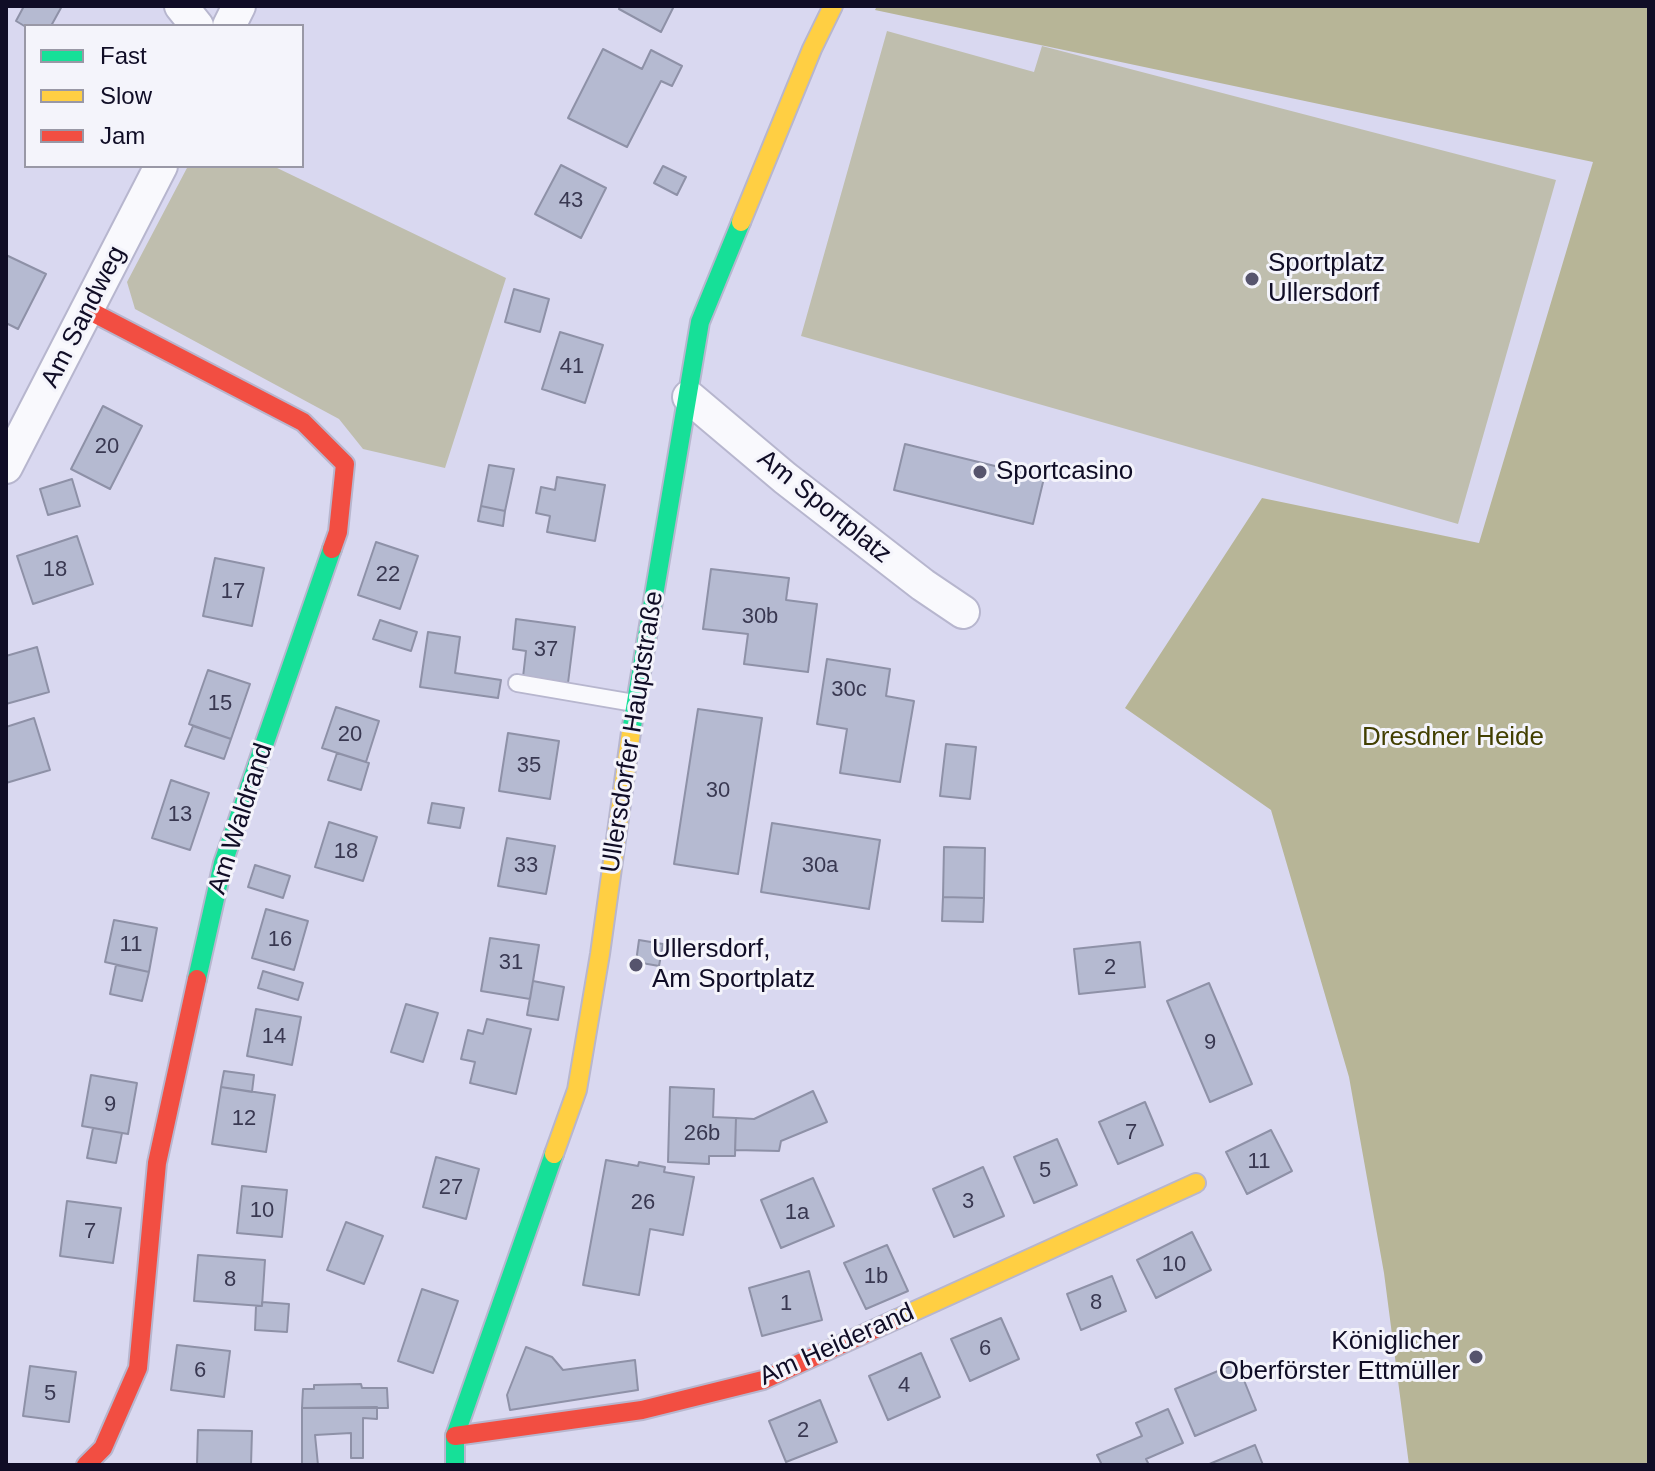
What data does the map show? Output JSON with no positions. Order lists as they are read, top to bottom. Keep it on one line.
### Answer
{"streets":{"street":["Am Sandweg","Am Sportplatz","Ullersdorfer Hauptstraße","Am Waldrand","Am Heiderand"]},"crossings":[["Am Sandweg","Am Waldrand"],["Am Sportplatz","Ullersdorfer Hauptstraße"],["Ullersdorfer Hauptstraße","Am Heiderand"]],"parks":["Dresdner Heide"],"places":["Sportplatz Ullersdorf","Sportcasino","Ullersdorf, Am Sportplatz","Königlicher Oberförster Ettmüller"],"house_numbers":["43","41","20","18","22","17","30b","37","30c","15","20","35","30","13","18","33","30a","16","11","31","2","14","9","9","12","7","26b","11","5","27","3","26","10","1a","7","10","1b","8","8","1","6","6","4","5","2"],"legend":["Fast","Slow","Jam"]}
